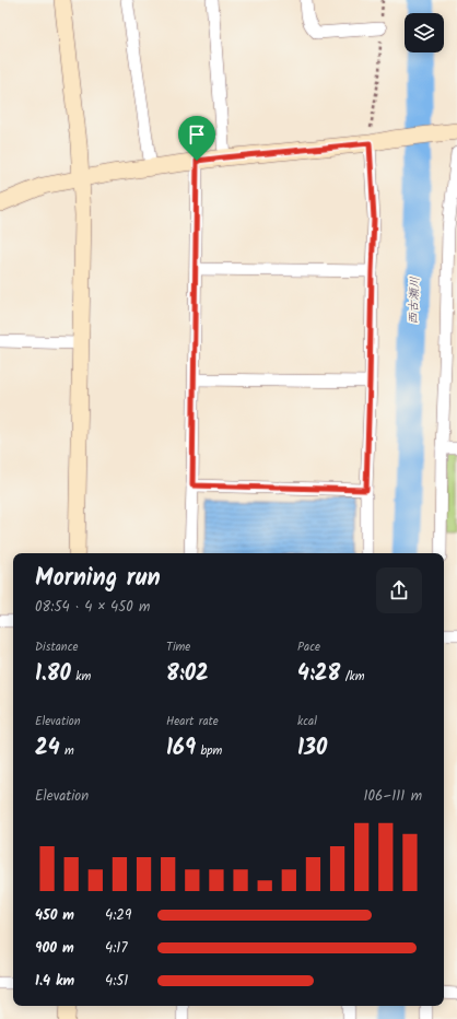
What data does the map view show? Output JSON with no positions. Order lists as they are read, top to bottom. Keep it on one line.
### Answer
{"water":["西古瀬川"],"page":{"heading":["Morning run","08:54 · 4 × 450 m"],"stats":[["Distance","1.80 km"],["Time","8:02"],["Pace","4:28 /km"],["Elevation","24 m"],["Heart rate","169 bpm"],["kcal","130"]],"chart":["Elevation","106–111 m"],"list":[{"name":"450 m","note":"4:29"},{"name":"900 m","note":"4:17"},{"name":"1.4 km","note":"4:51"}]}}
